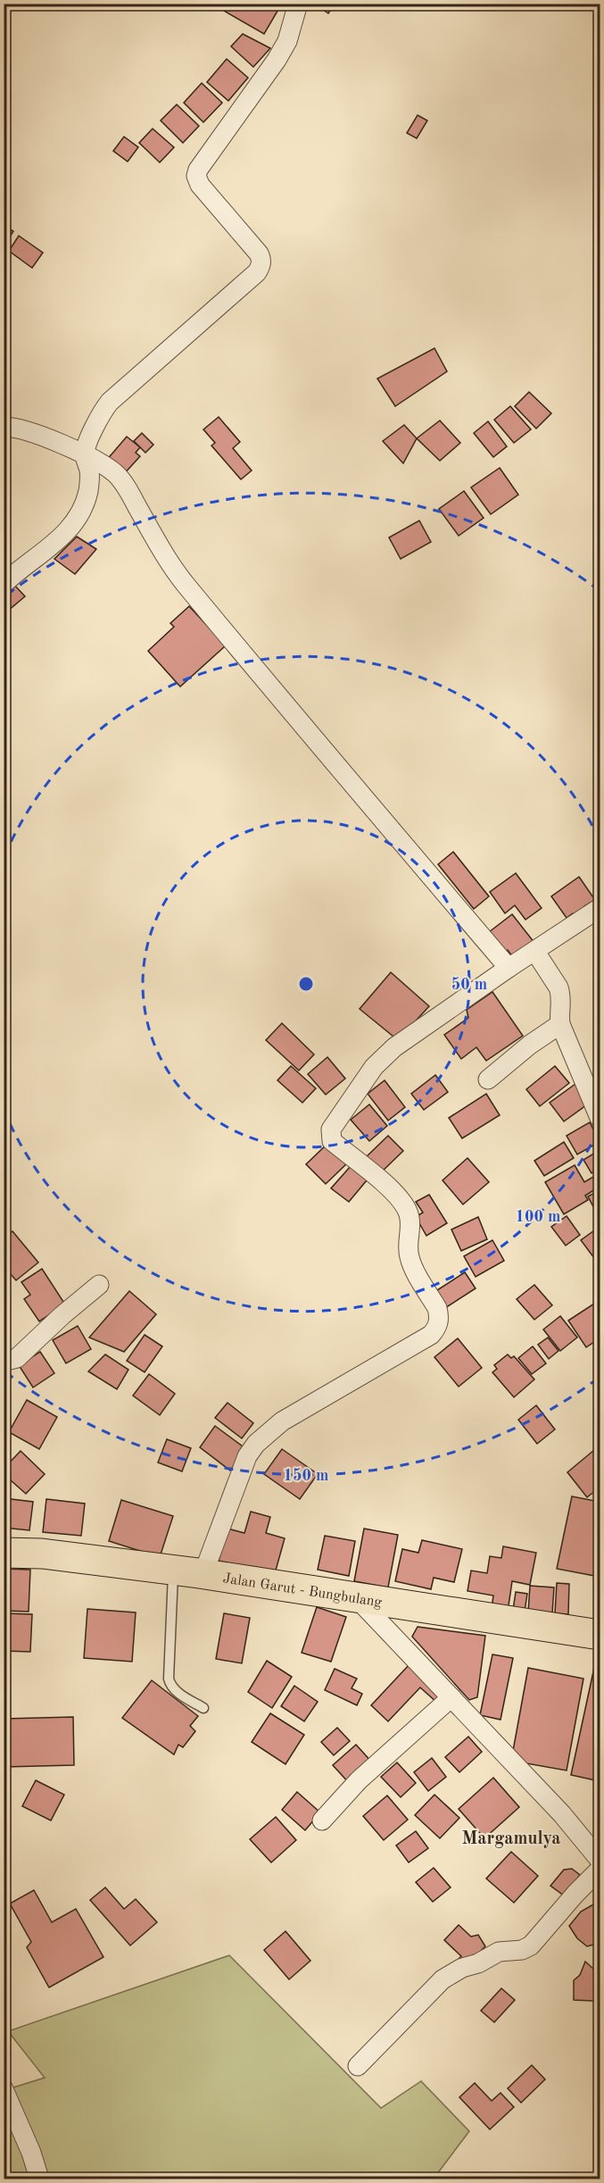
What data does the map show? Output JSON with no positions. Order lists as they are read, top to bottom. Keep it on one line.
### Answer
{"streets":{"main road":["Jalan Garut - Bungbulang"]},"districts":["Margamulya"],"rings":["50 m","100 m","150 m"]}
